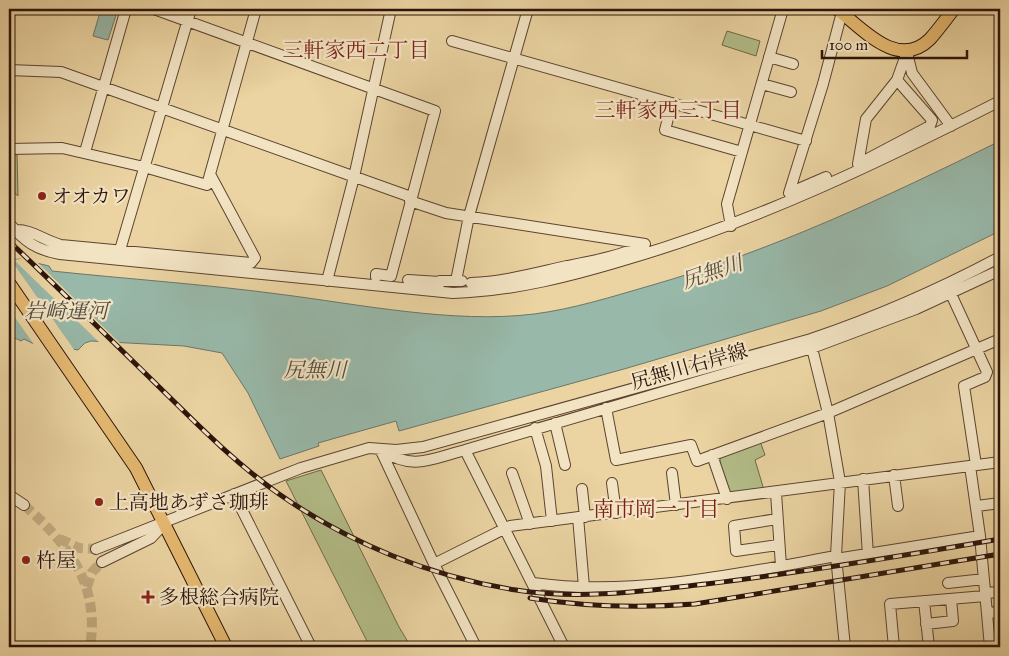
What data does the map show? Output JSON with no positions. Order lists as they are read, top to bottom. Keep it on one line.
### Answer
{"streets":{"street":["尻無川右岸線"]},"districts":["三軒家西二丁目","三軒家西三丁目","南市岡一丁目"],"water":["尻無川","岩崎運河"],"places":{"other":["オオカワ","上高地あずさ珈琲","杵屋"],"health":["多根総合病院"]},"scale_bar":"100 m"}
